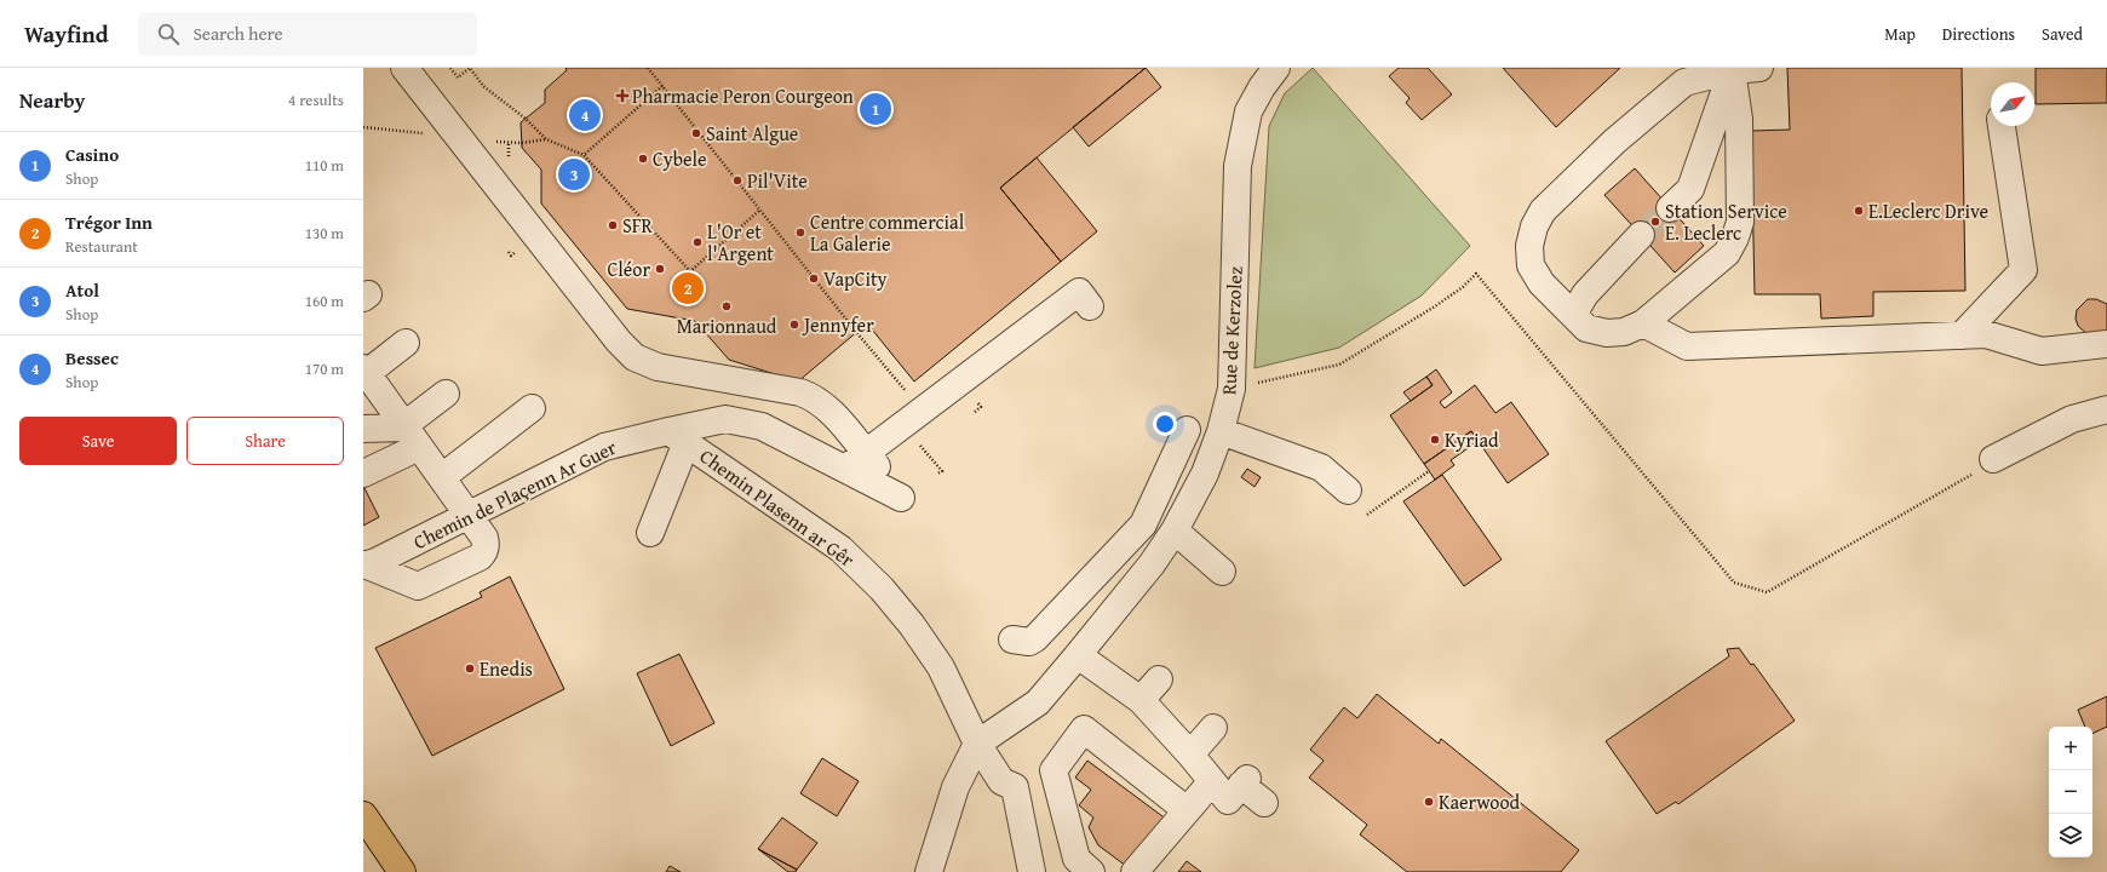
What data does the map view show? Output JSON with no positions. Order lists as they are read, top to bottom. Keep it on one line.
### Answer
{"streets":{"street":["Rue de Kerzolez","Chemin de Plaçenn Ar Guer","Chemin Plasenn ar Gêr"]},"crossings":[["Rue de Kerzolez","Chemin Plasenn ar Gêr"],["Chemin de Plaçenn Ar Guer","Chemin Plasenn ar Gêr"]],"places":{"health":["Pharmacie Peron Courgeon"],"other":["Saint Algue","Cybele","Pil'Vite","E.Leclerc Drive","Station Service E. Leclerc","SFR","Centre commercial La Galerie","L'Or et l'Argent","Cléor","VapCity","Marionnaud","Jennyfer","Kyriad","Enedis","Kaerwood"]},"north":"top right","page":{"header":"Wayfind","search":"Search here","nav":["Map","Directions","Saved"],"heading":["Nearby","4 results"],"pins":["1","4","3","2"],"list":[{"mark":"1","name":"Casino","note":"Shop","value":"110 m"},{"mark":"2","name":"Trégor Inn","note":"Restaurant","value":"130 m"},{"mark":"3","name":"Atol","note":"Shop","value":"160 m"},{"mark":"4","name":"Bessec","note":"Shop","value":"170 m"}],"buttons":["Save","Share"],"map_buttons":["+","−"]}}
